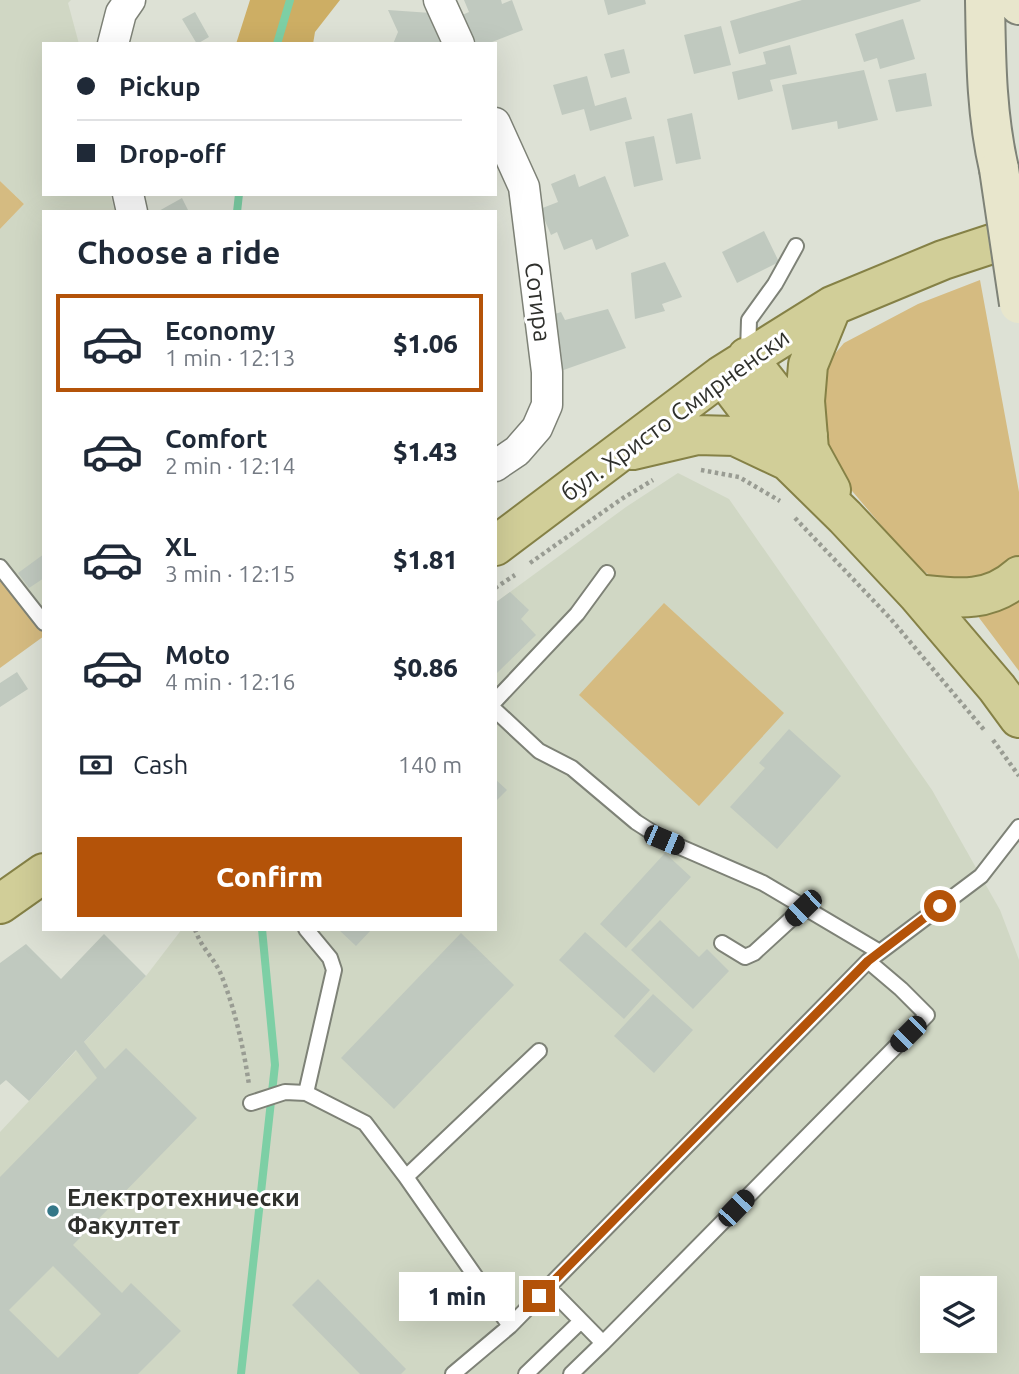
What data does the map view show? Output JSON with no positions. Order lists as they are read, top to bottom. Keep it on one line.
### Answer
{"streets":{"main road":["бул. Христо Смирненски"],"street":["Сотира"]},"places":["Електротехнически Факултет"],"page":{"banner":["Pickup","Drop-off"],"heading":"Choose a ride","list":[{"name":"Economy","note":"1 min · 12:13","value":"$1.06"},{"name":"Comfort","note":"2 min · 12:14","value":"$1.43"},{"name":"XL","note":"3 min · 12:15","value":"$1.81"},{"name":"Moto","note":"4 min · 12:16","value":"$0.86"}],"pay":["Cash","140 m"],"buttons":"Confirm","bubble":"1 min"}}
